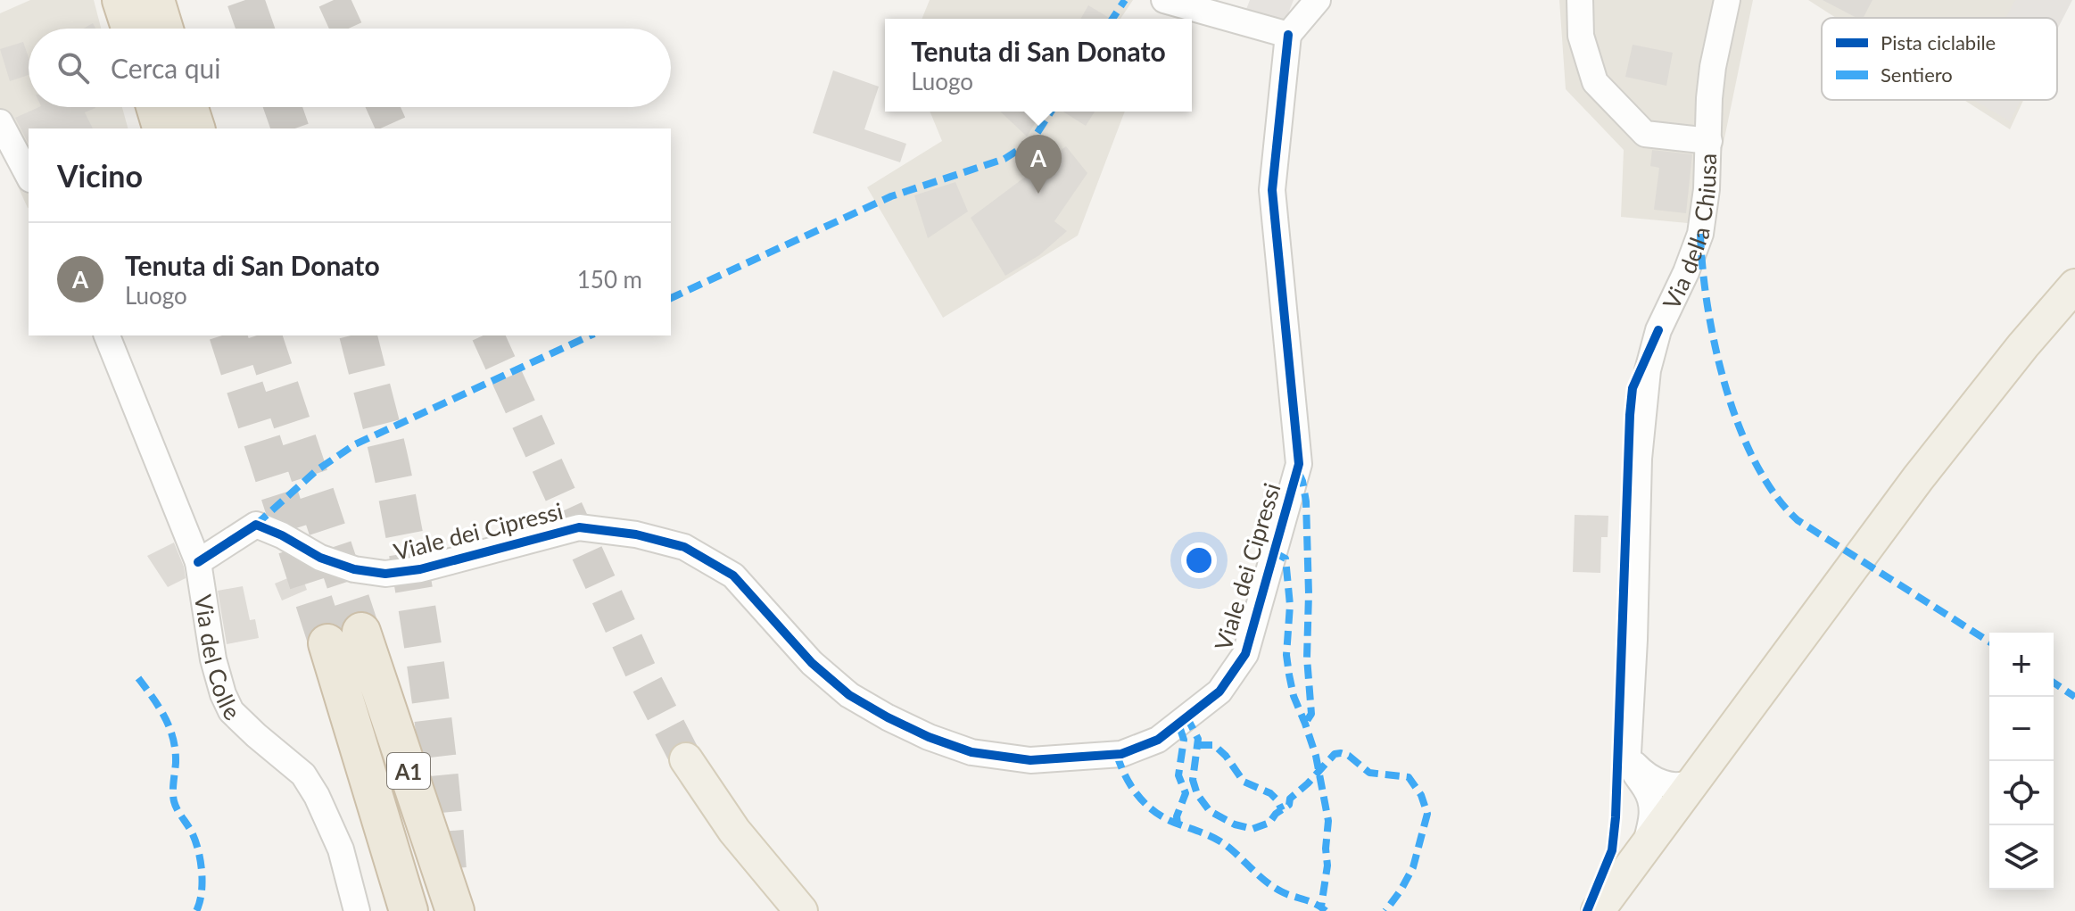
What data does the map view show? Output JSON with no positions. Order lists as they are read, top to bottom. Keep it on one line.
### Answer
{"streets":{"highway":["A1"],"main road":["Via della Chiusa"],"street":["Viale dei Cipressi","Via del Colle"]},"crossings":[["Viale dei Cipressi","Via del Colle"]],"legend":["Pista ciclabile","Sentiero"],"page":{"popup":["Tenuta di San Donato","Luogo"],"search":"Cerca qui","heading":"Vicino","pins":"A","list":[{"mark":"A","name":"Tenuta di San Donato","note":"Luogo","value":"150 m"}],"map_buttons":["+","−"]}}
